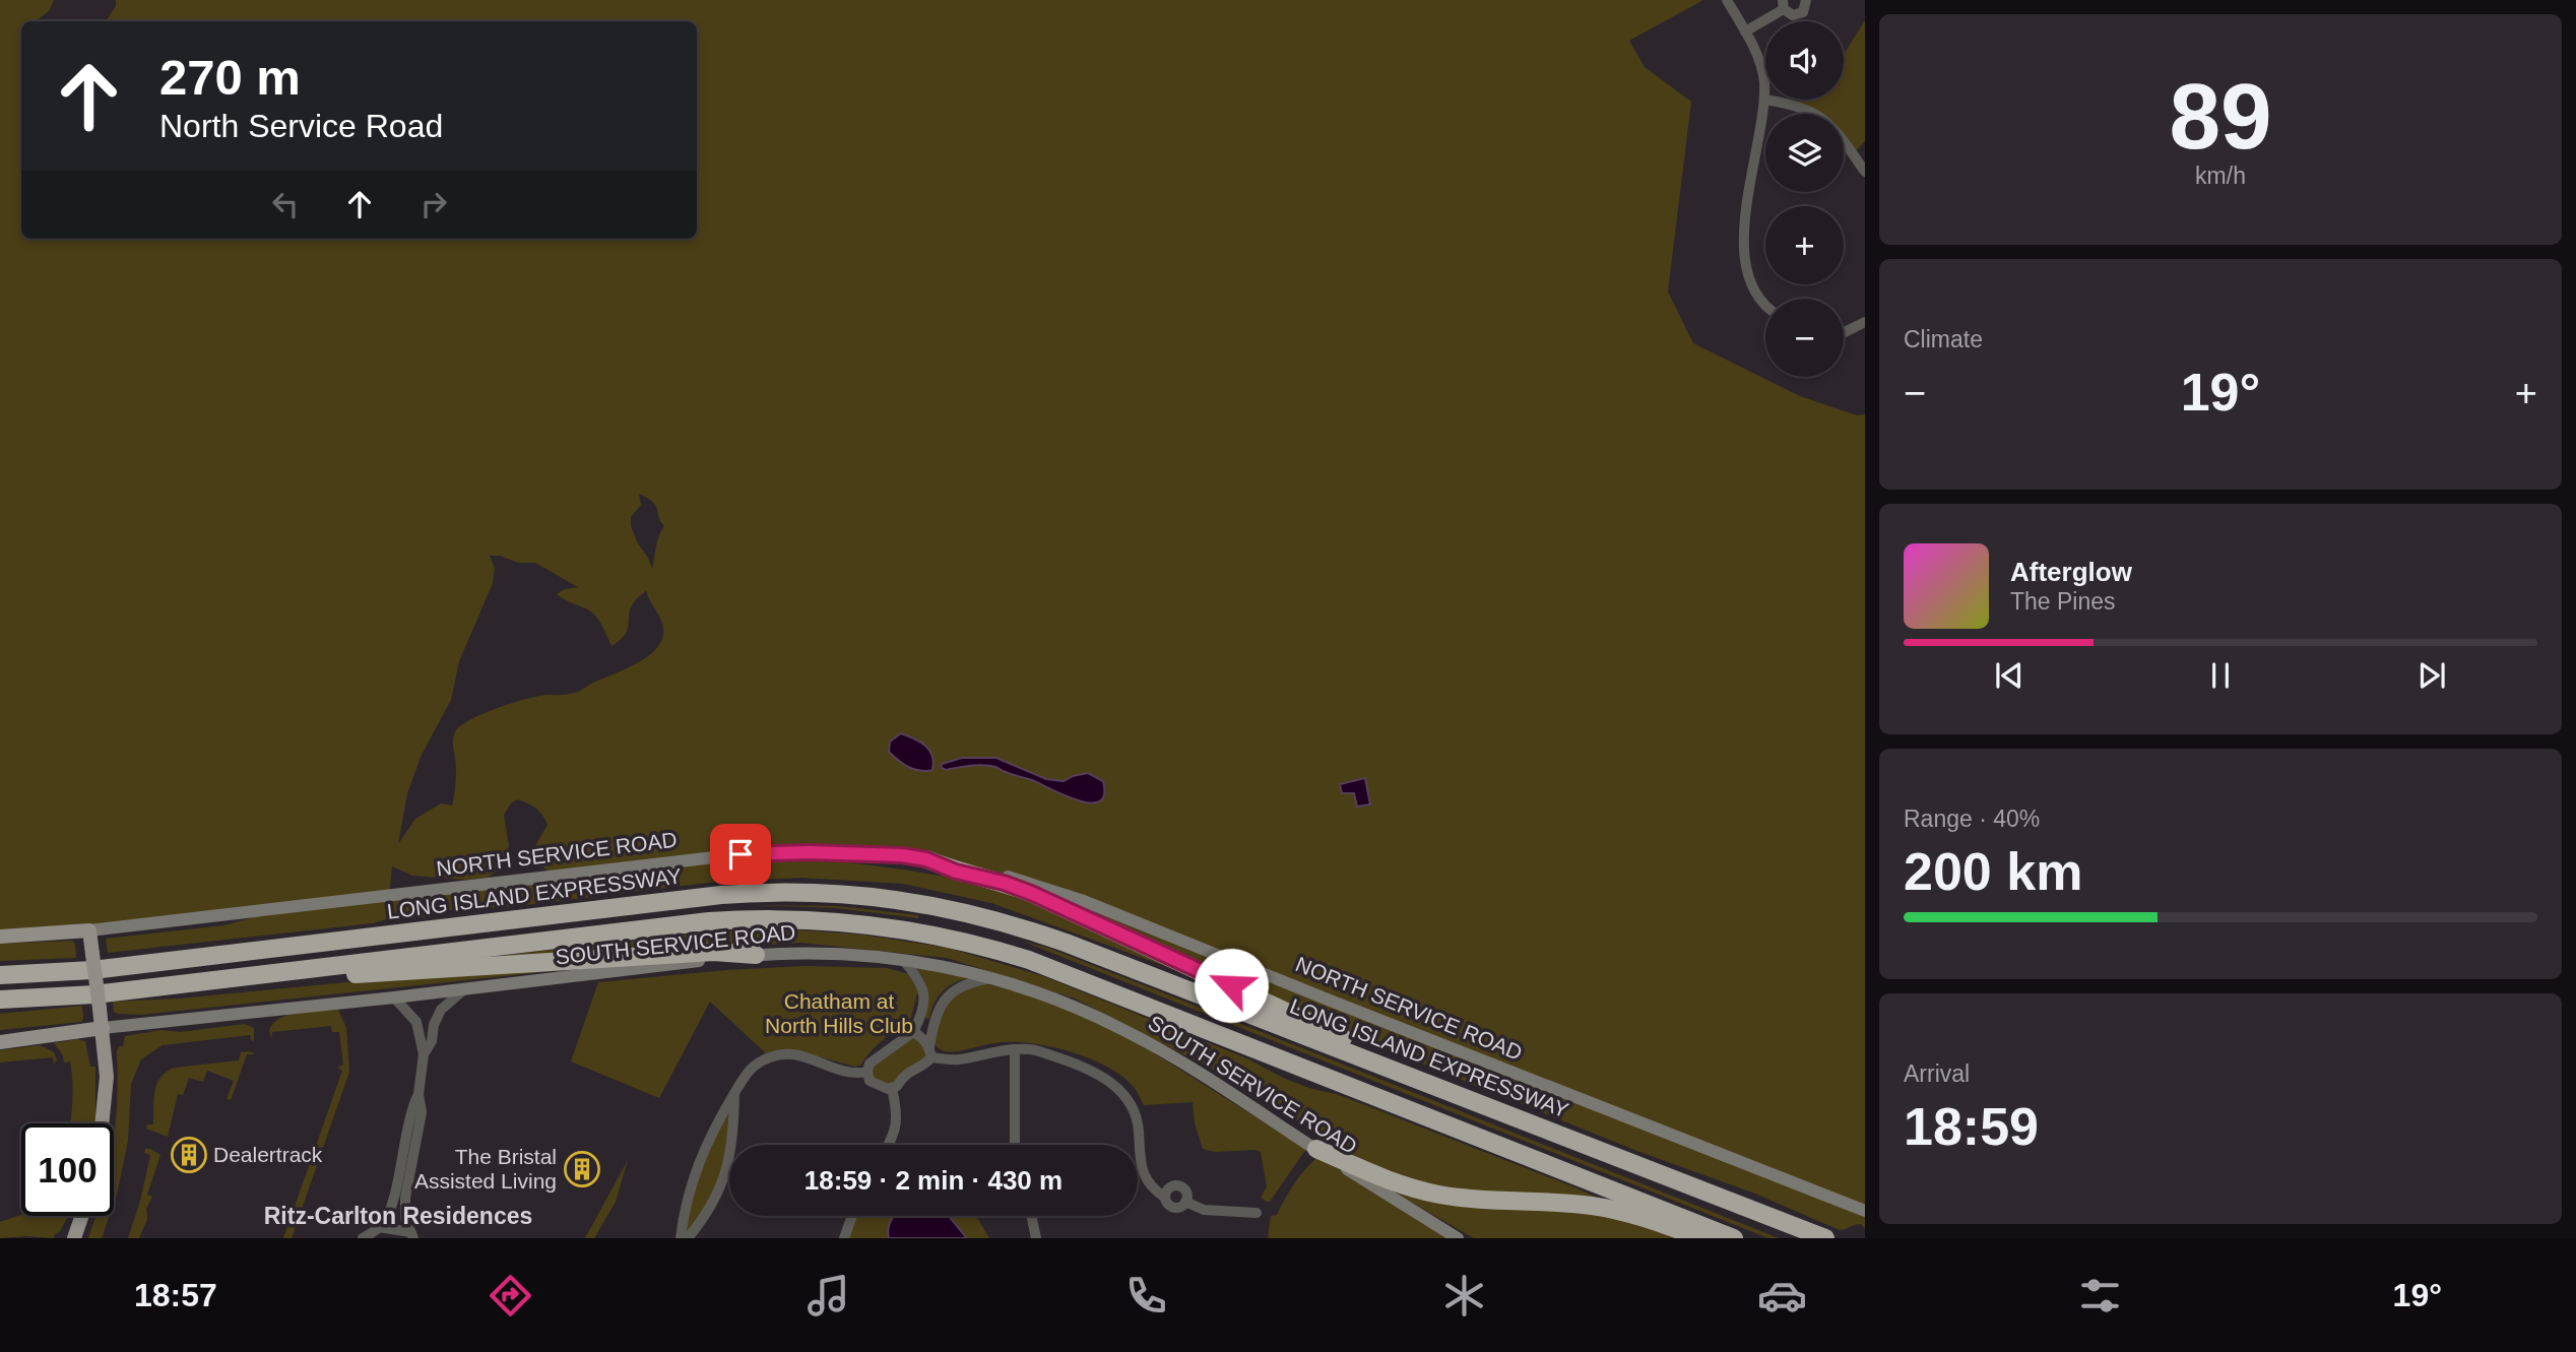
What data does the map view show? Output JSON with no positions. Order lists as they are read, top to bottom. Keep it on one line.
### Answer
{"streets":{"highway":["LONG ISLAND EXPRESSWAY"],"main road":["NORTH SERVICE ROAD","SOUTH SERVICE ROAD"]},"districts":["Ritz-Carlton Residences"],"parks":["Chatham at North Hills Club"],"places":{"building":["Dealertrack","The Bristal Assisted Living"]},"page":{"tile":[["89","km/h"],"Climate",["Range · 40%","200 km"],["Arrival","18:59"]],"map_buttons":["+","−"],"turn":["270 m","North Service Road"],"heat":["−","19°","+"],"song":["Afterglow","The Pines"],"limit":"100","trip":"18:59 · 2 min · 430 m","tabs":["18:57","19°"]}}
